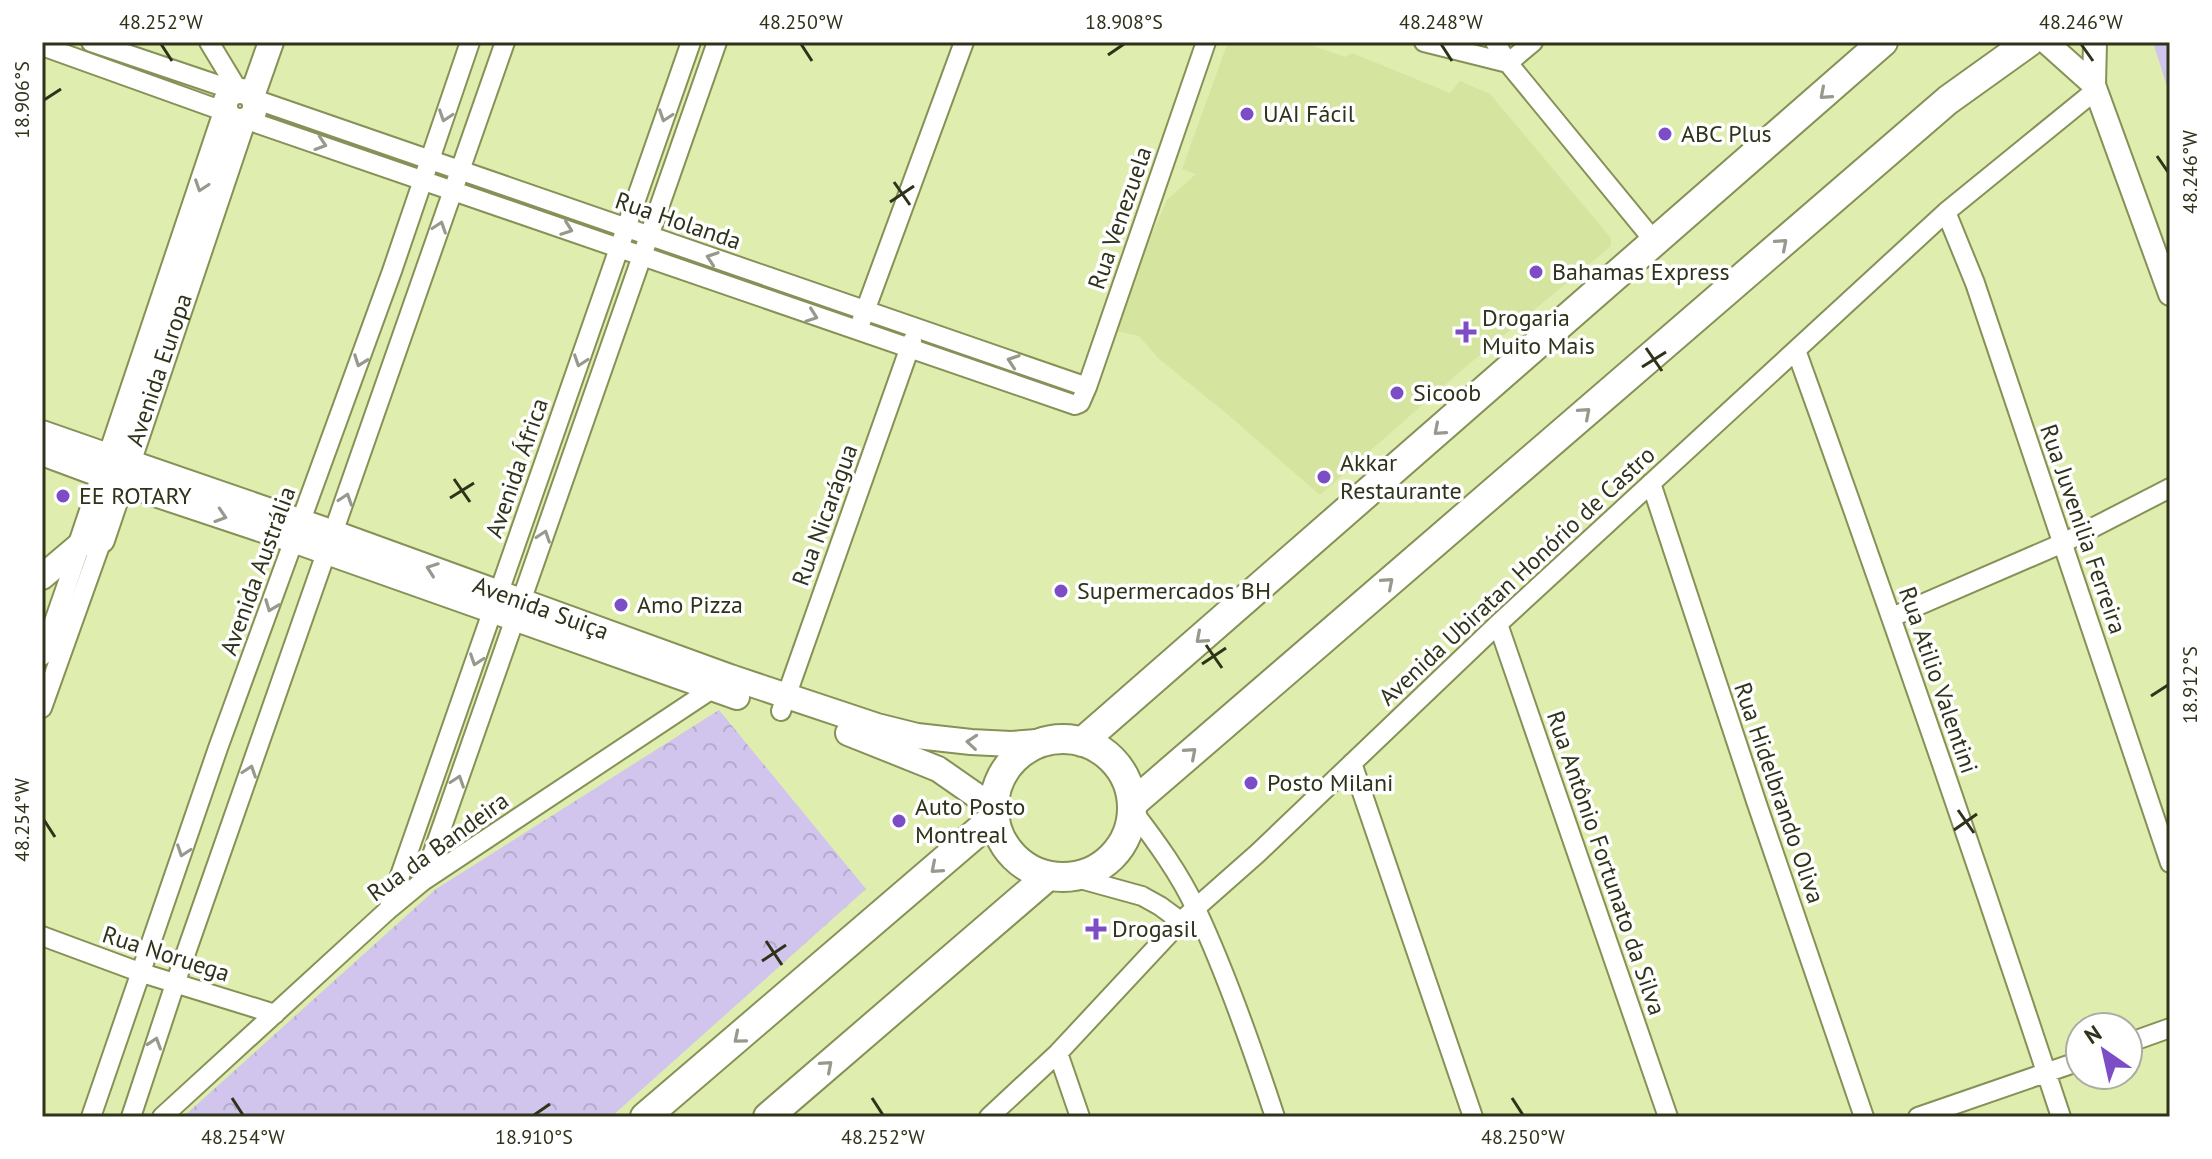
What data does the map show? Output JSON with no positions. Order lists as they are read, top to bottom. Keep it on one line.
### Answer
{"streets":{"main road":["Avenida Europa","Avenida Suiça"],"street":["Rua Venezuela","Rua Holanda","Avenida África","Rua Nicarágua","Rua Juvenilia Ferreira","Avenida Austrália","Avenida Ubiratan Honório de Castro","Rua Atilio Valentini","Rua Hidelbrando Oliva","Rua da Bandeira","Rua Antônio Fortunato da Silva","Rua Noruega"]},"crossings":[["Rua Venezuela","Rua Holanda"],["Rua Holanda","Avenida Europa"],["Rua Holanda","Avenida África"],["Rua Holanda","Rua Nicarágua"],["Rua Holanda","Avenida Austrália"],["Avenida Europa","Avenida Suiça"],["Avenida África","Avenida Suiça"],["Avenida África","Rua da Bandeira"],["Rua Nicarágua","Avenida Suiça"],["Rua Juvenilia Ferreira","Avenida Ubiratan Honório de Castro"],["Avenida Austrália","Avenida Suiça"],["Avenida Austrália","Rua Noruega"],["Avenida Ubiratan Honório de Castro","Rua Atilio Valentini"],["Avenida Ubiratan Honório de Castro","Rua Hidelbrando Oliva"],["Avenida Ubiratan Honório de Castro","Rua Antônio Fortunato da Silva"],["Avenida Suiça","Rua da Bandeira"],["Rua da Bandeira","Rua Noruega"]],"places":{"other":["UAI Fácil","ABC Plus","Bahamas Express","Sicoob","Akkar Restaurante","EE ROTARY","Supermercados BH","Amo Pizza","Posto Milani","Auto Posto Montreal"],"health":["Drogaria Muito Mais","Drogasil"]},"north":"top left","coordinates":["48.252°W","48.250°W","18.908°S","48.248°W","48.246°W","18.906°S","18.912°S","48.254°W","18.910°S"]}
